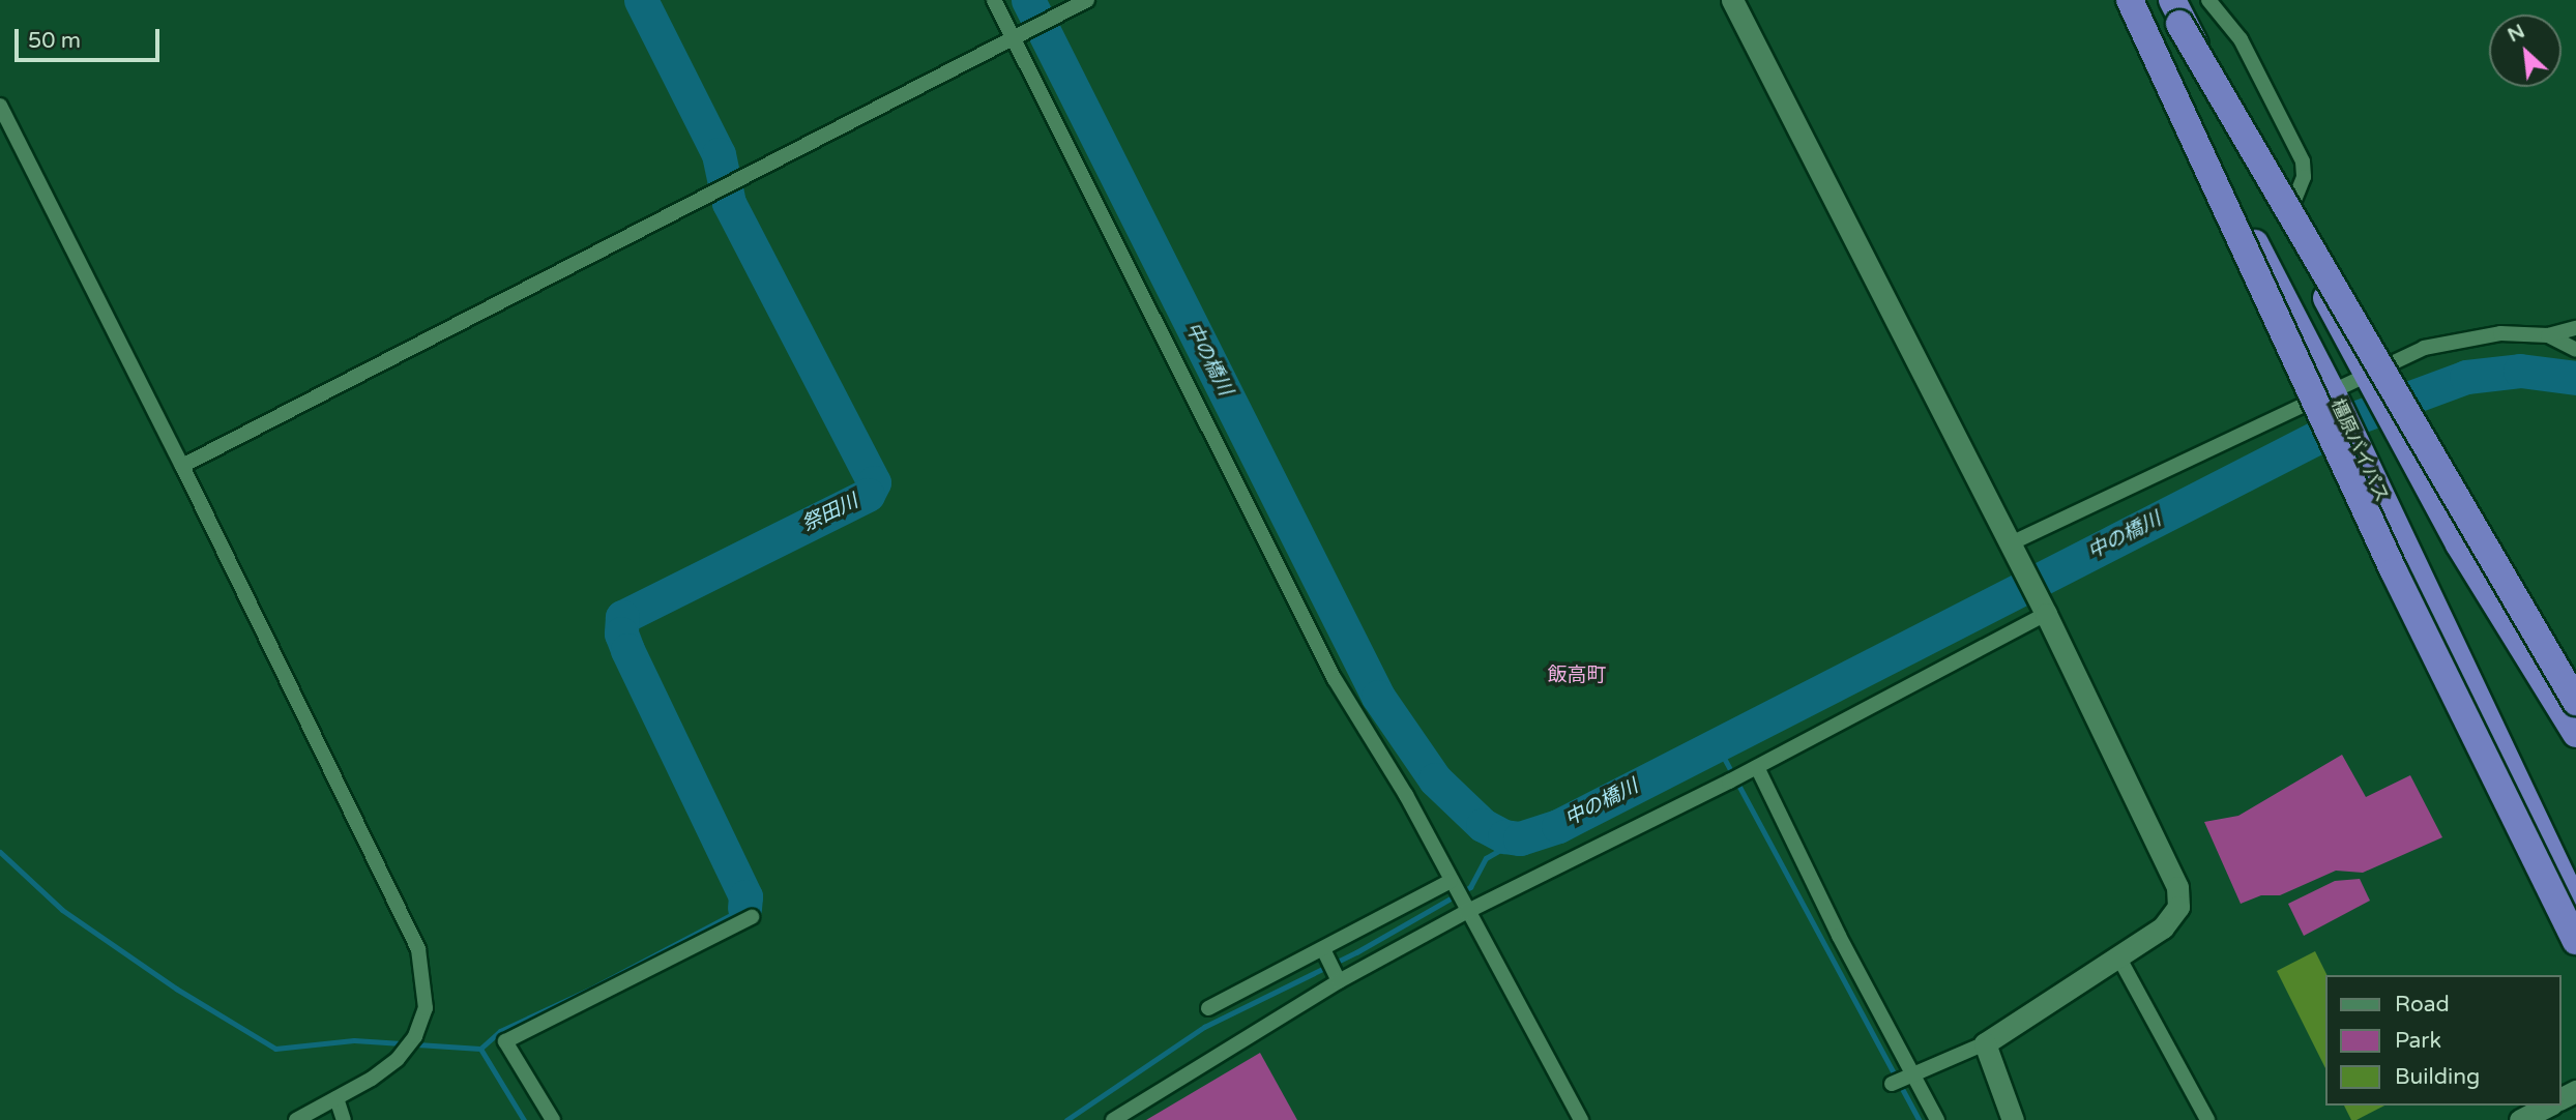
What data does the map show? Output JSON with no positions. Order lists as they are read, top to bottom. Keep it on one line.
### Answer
{"streets":{"highway":["橿原バイパス"]},"districts":["飯高町"],"water":["中の橋川","祭田川"],"legend":["Road","Park","Building"],"scale_bar":"50 m","north":"top left"}
